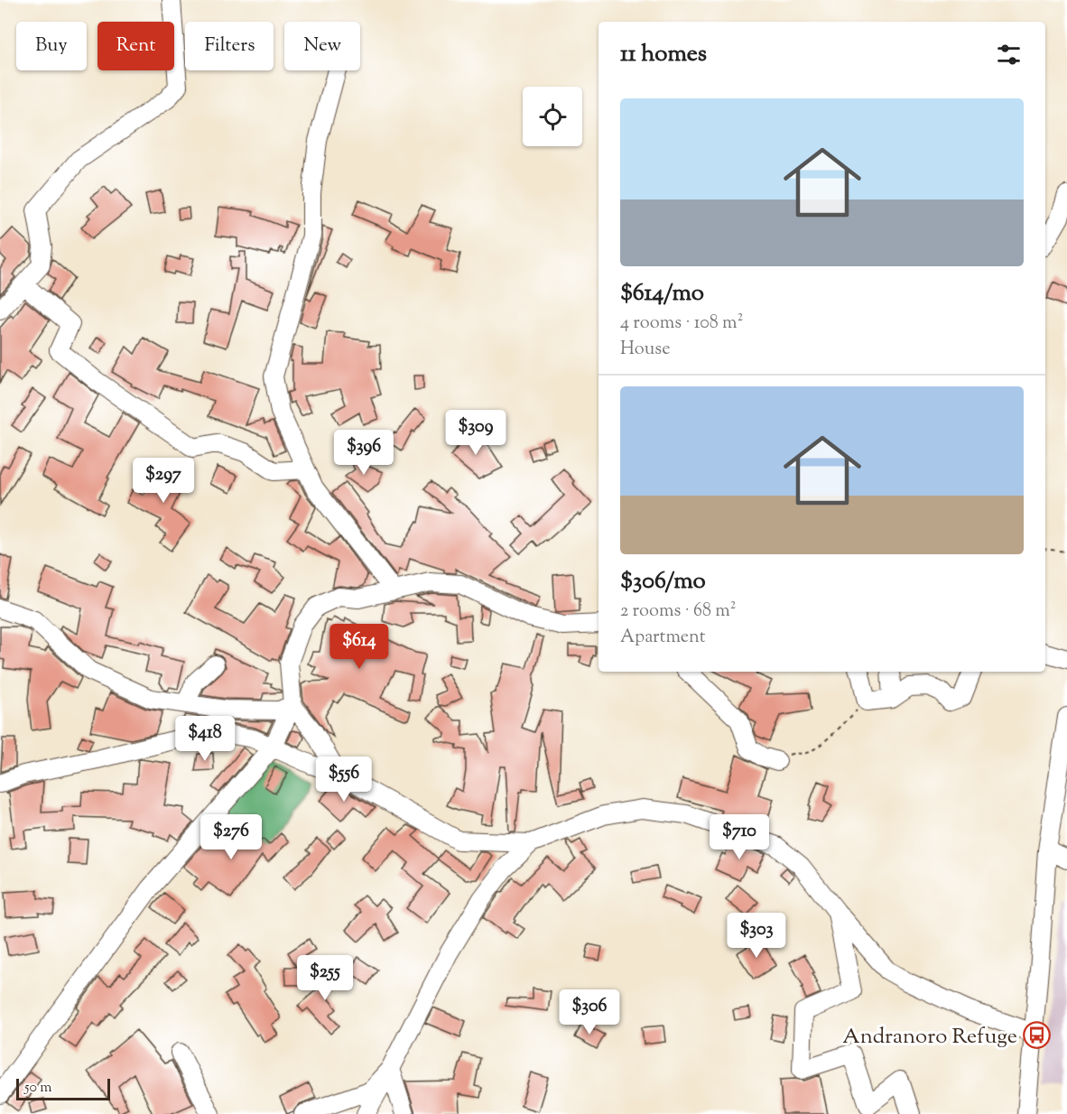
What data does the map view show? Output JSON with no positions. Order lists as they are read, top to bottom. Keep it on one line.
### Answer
{"places":{"bus stop":["Andranoro Refuge"]},"scale_bar":"50 m","page":{"chip":["Buy","Rent","Filters","New"],"heading":"11 homes","list":[{"name":"$614/mo","note":"4 rooms · 108 m² · House"},{"name":"$306/mo","note":"2 rooms · 68 m² · Apartment"}],"price":["$309","$396","$297","$614","$418","$556","$276","$710","$303","$255","$306"],"scale":"50 m"}}
